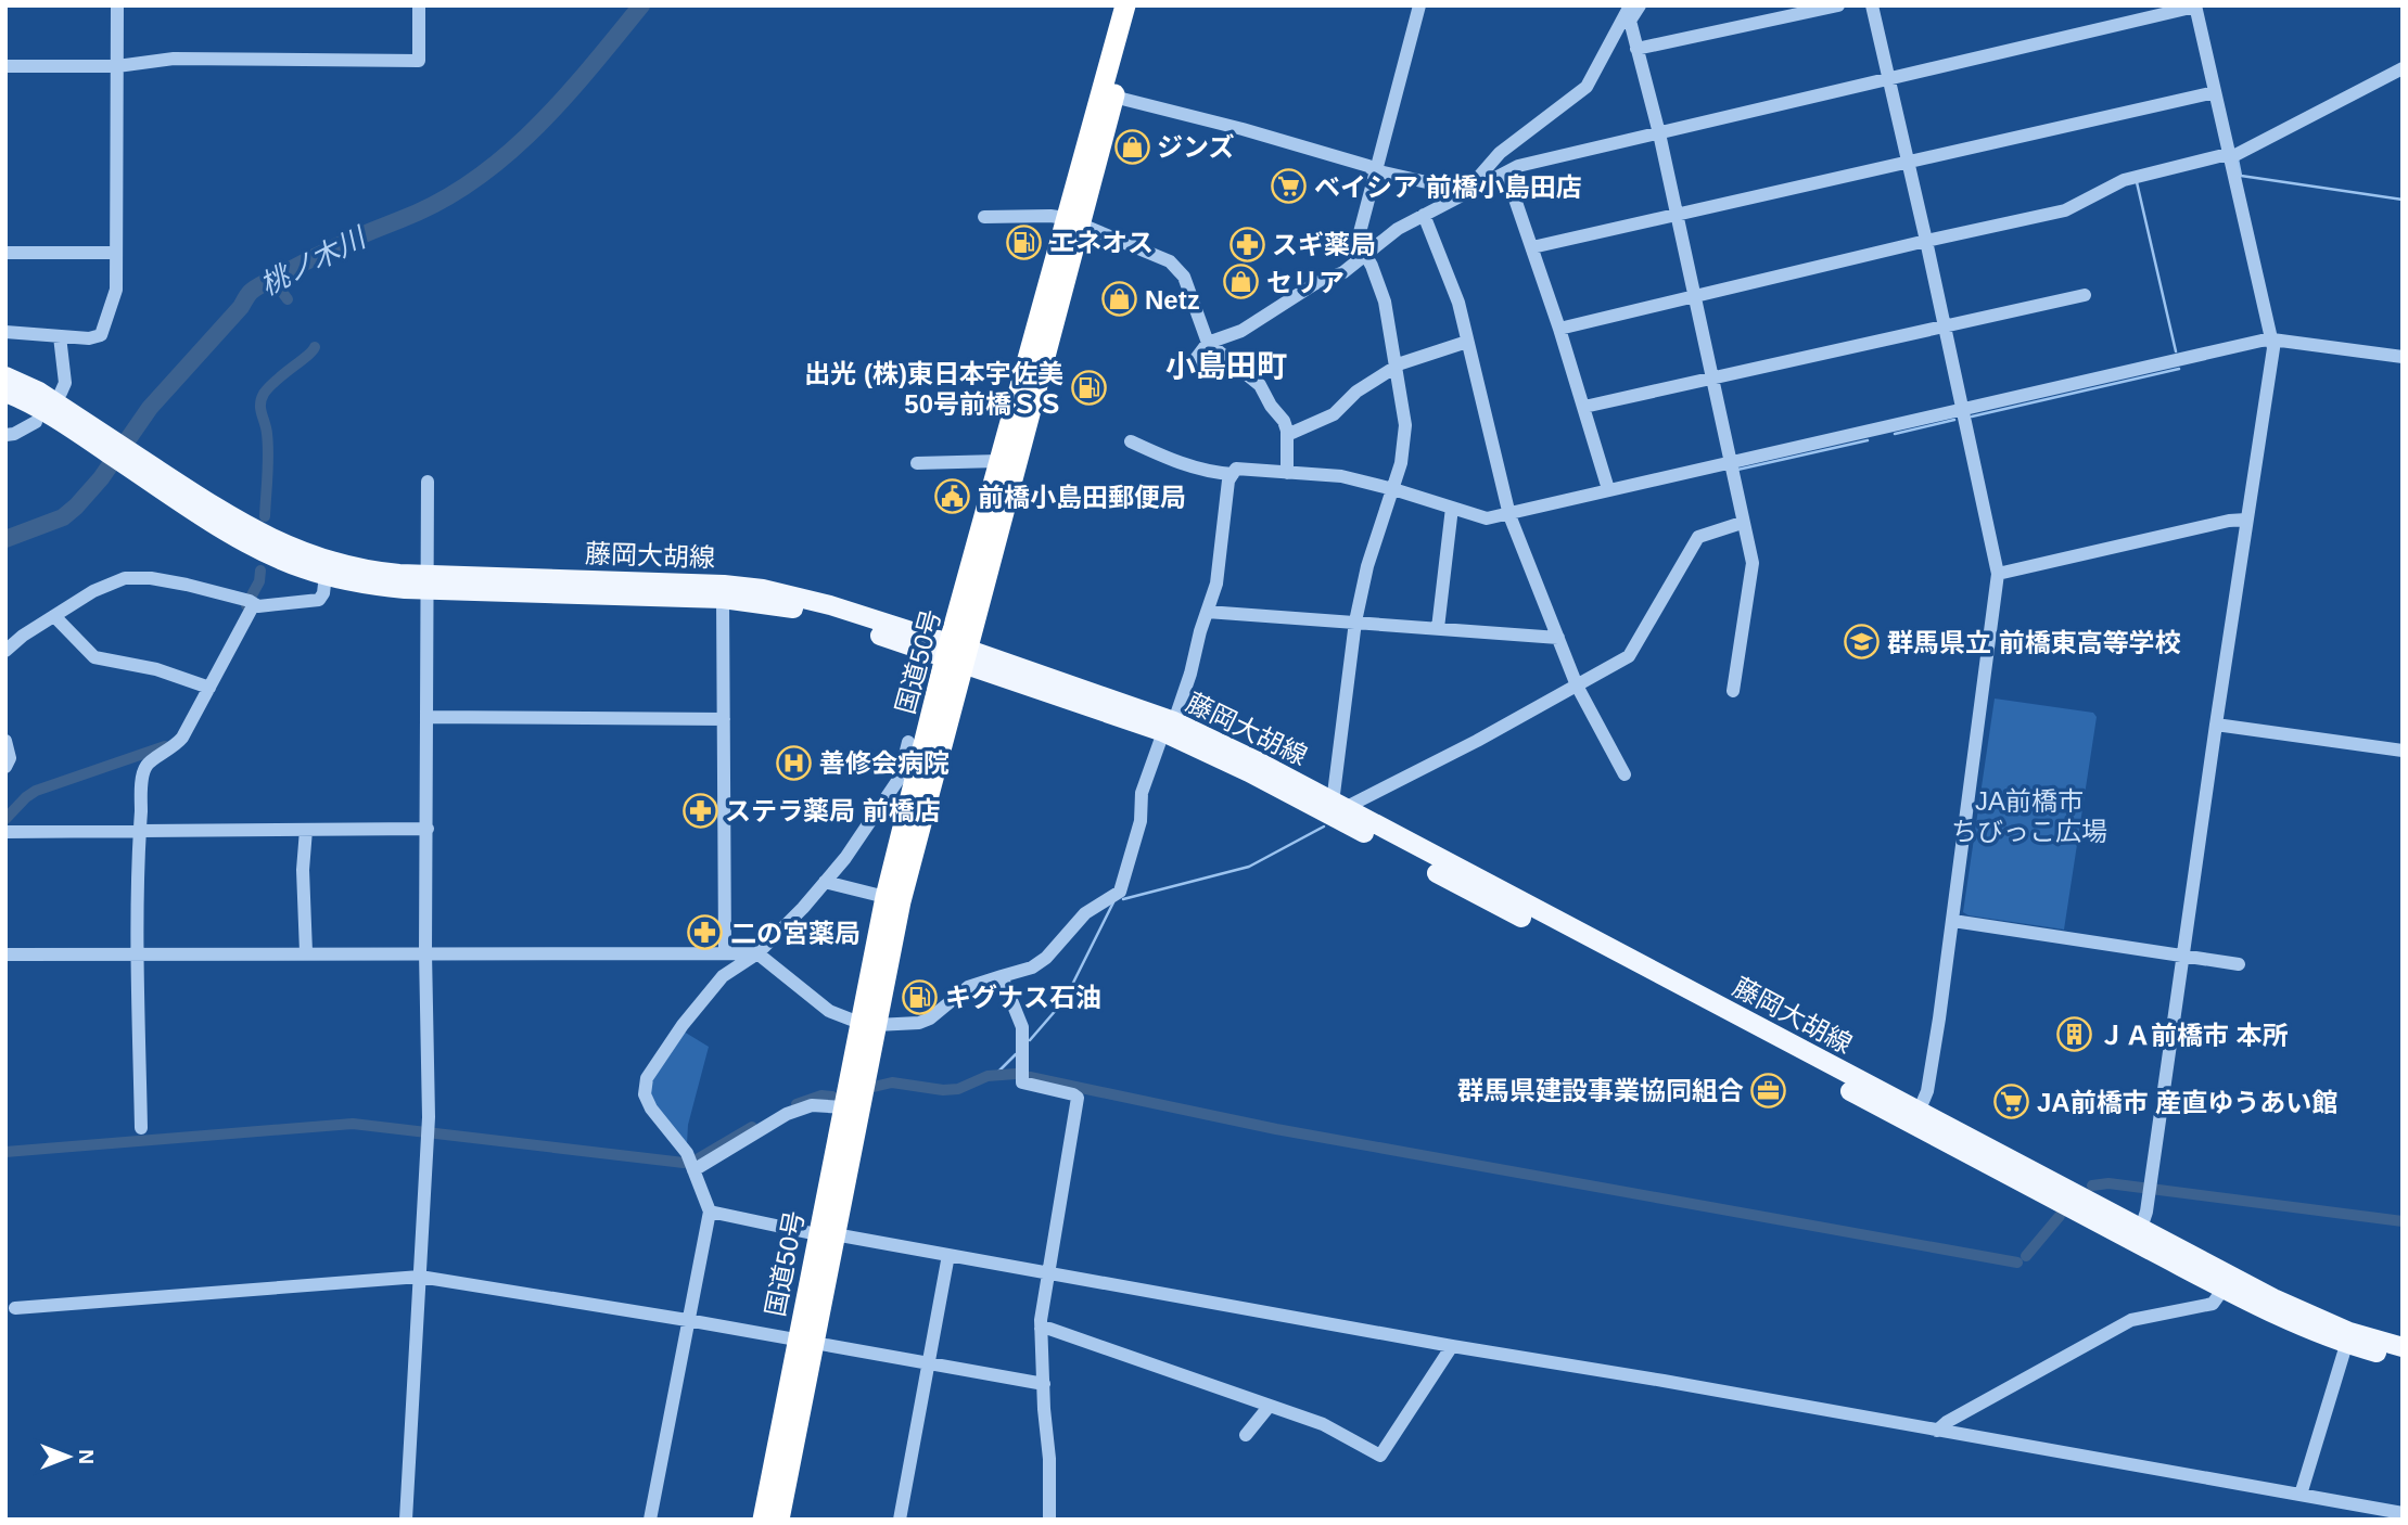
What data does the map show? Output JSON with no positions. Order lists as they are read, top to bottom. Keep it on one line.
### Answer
{"streets":{"highway":["国道50号"],"main road":["藤岡大胡線"]},"crossings":[["藤岡大胡線","国道50号"]],"districts":["小島田町"],"water":["桃ノ木川"],"parks":["JA前橋市 ちびっこ広場"],"places":{"shop":["ジンズ","セリア","Netz"],"supermarket":["ベイシア 前橋小島田店","JA前橋市 産直ゆうあい館"],"fuel station":["エネオス","出光 (株)東日本宇佐美 50号前橋ＳＳ","キグナス石油"],"pharmacy":["スギ薬局","ステラ薬局 前橋店","二の宮薬局"],"public building":["前橋小島田郵便局"],"school or university":["群馬県立 前橋東高等学校"],"hospital":["善修会病院"],"building":["ＪＡ前橋市 本所"],"office":["群馬県建設事業協同組合"]},"north":"right"}
